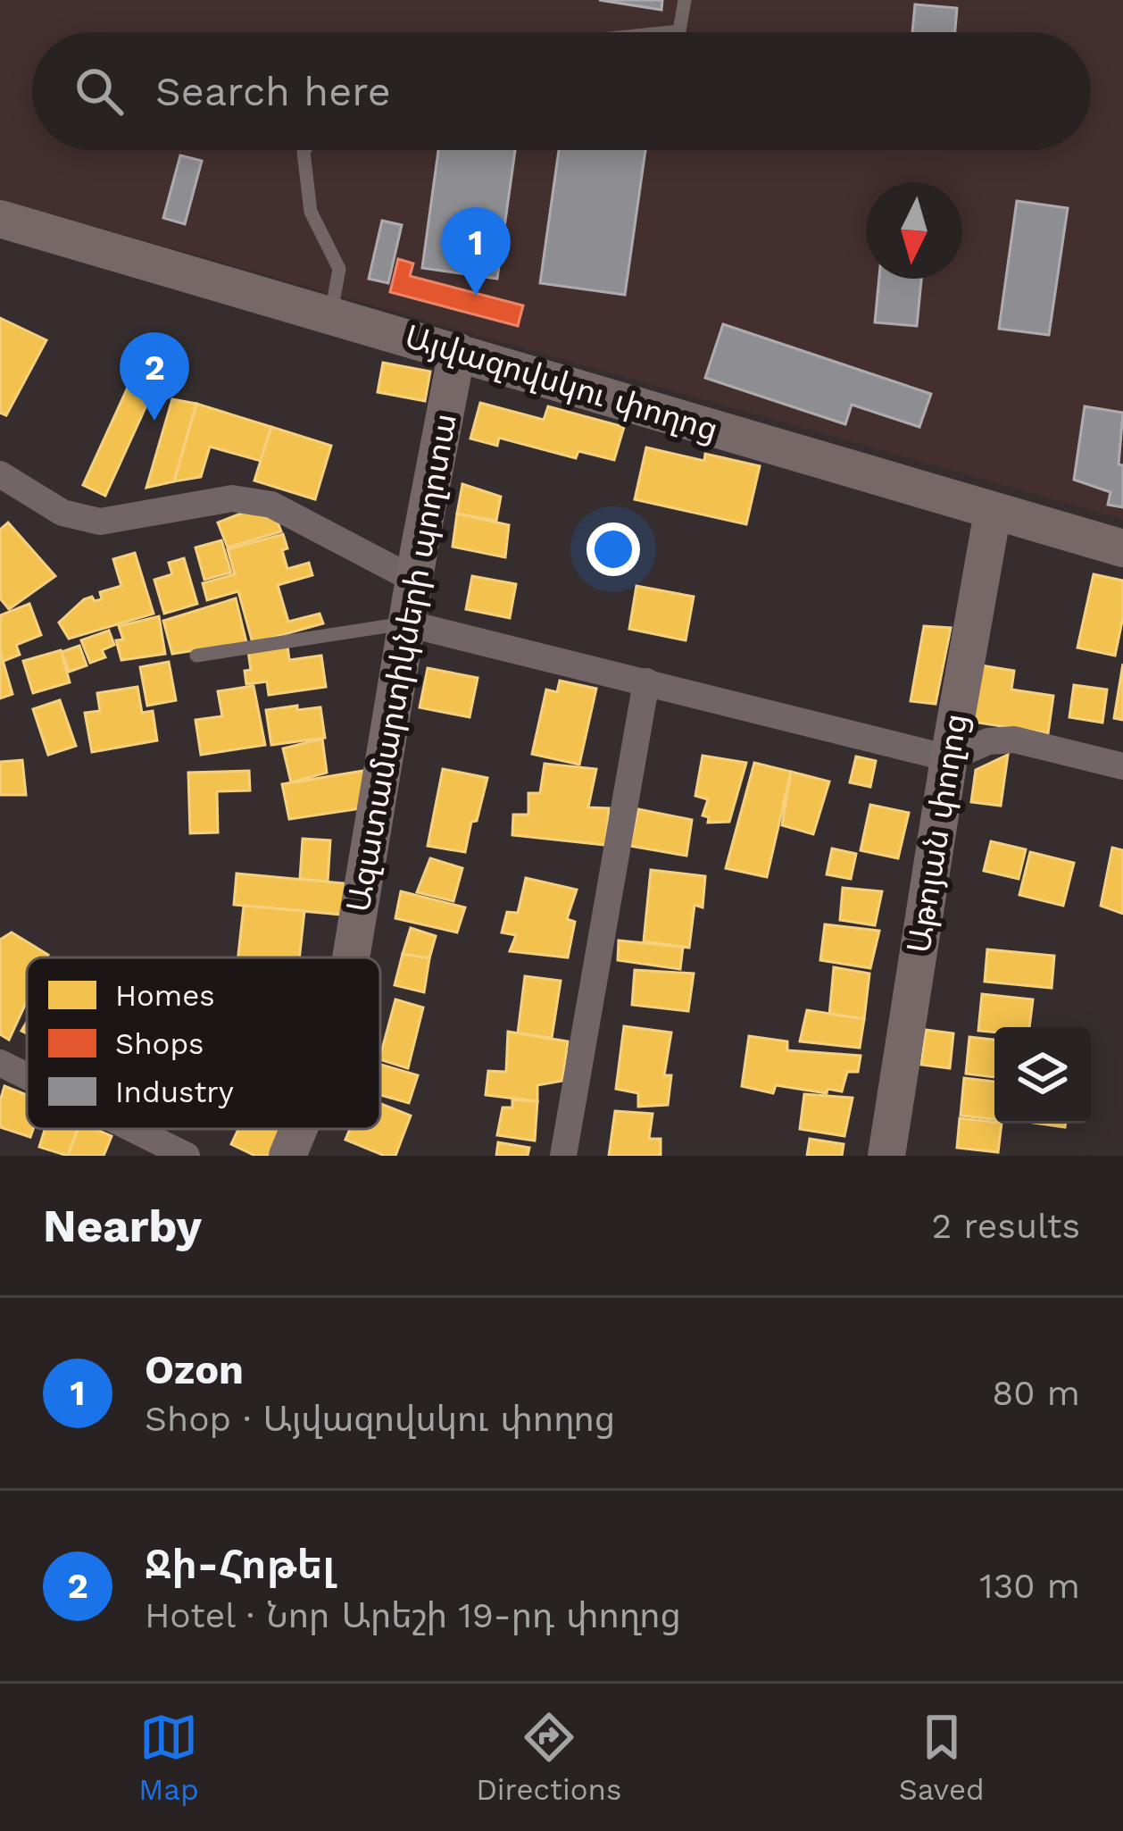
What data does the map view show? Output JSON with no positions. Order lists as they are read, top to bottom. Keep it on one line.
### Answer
{"streets":{"main road":["Այվազովսկու փողոց","Ազատամարտիկների պողոտա","Աթոյան փողոց"]},"crossings":[["Այվազովսկու փողոց","Ազատամարտիկների պողոտա"],["Այվազովսկու փողոց","Աթոյան փողոց"]],"legend":["Homes","Shops","Industry"],"north":"bottom","page":{"search":"Search here","pins":["1","2"],"heading":["Nearby","2 results"],"list":[{"mark":"1","name":"Ozon","note":"Shop · Այվազովսկու փողոց","value":"80 m"},{"mark":"2","name":"Ջի-Հոթել","note":"Hotel · Նոր Արեշի 19-րդ փողոց","value":"130 m"}],"nav":["Map","Directions","Saved"]}}
